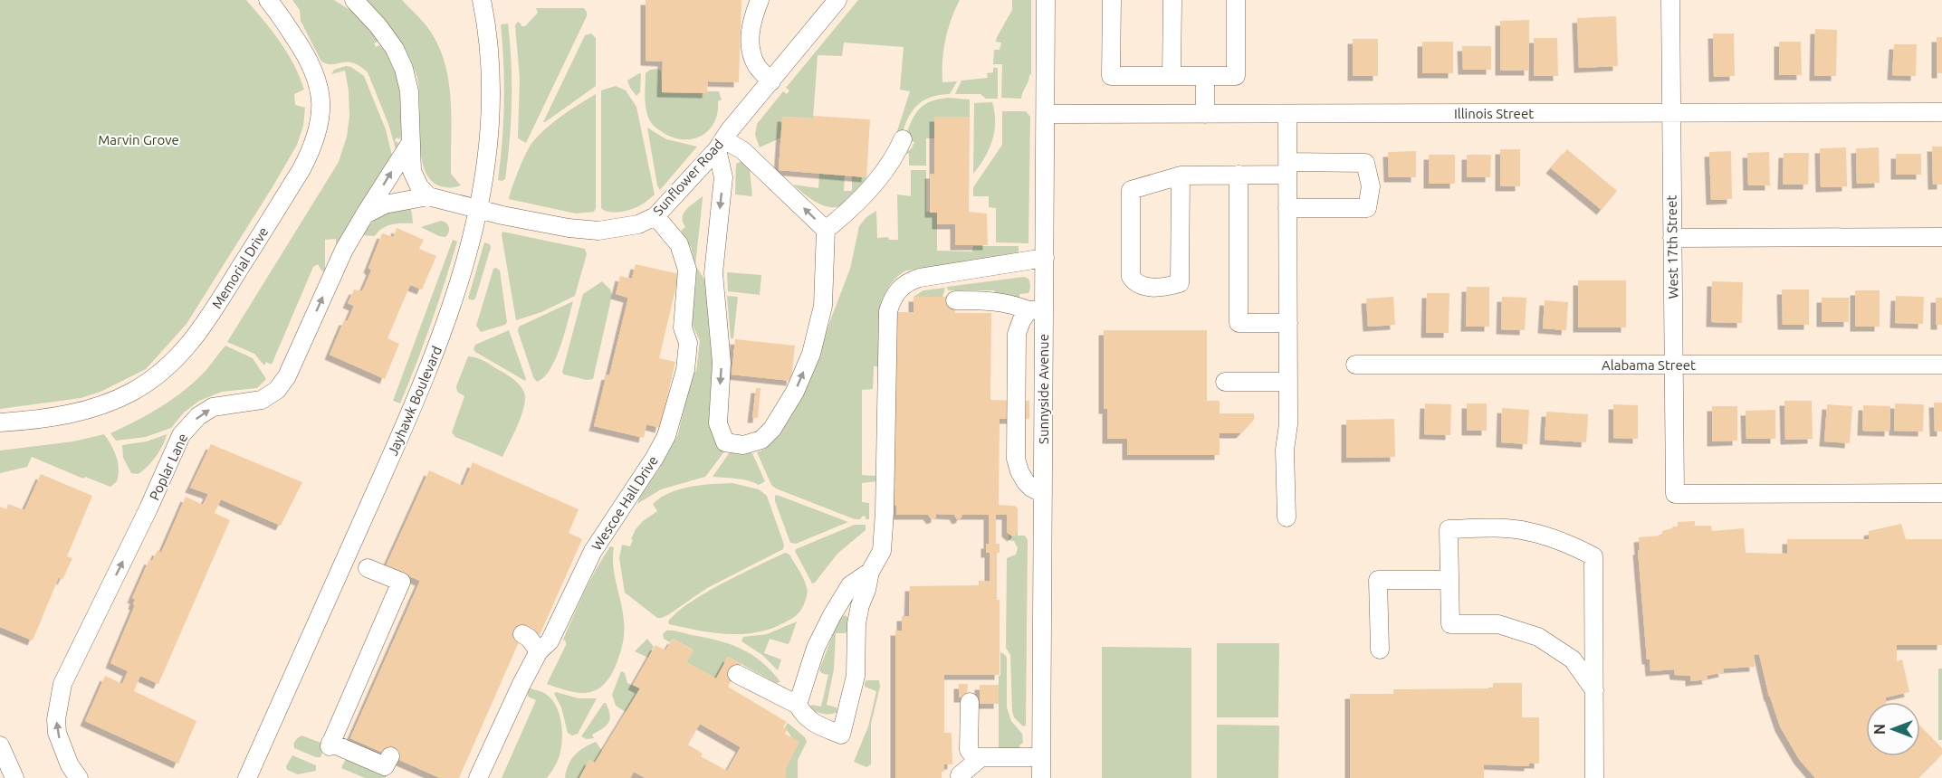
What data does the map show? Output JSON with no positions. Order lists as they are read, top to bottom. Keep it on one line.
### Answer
{"streets":{"street":["Illinois Street","Sunflower Road","West 17th Street","Memorial Drive","Alabama Street","Sunnyside Avenue","Jayhawk Boulevard","Poplar Lane","Wescoe Hall Drive"]},"crossings":[["Illinois Street","West 17th Street"],["Illinois Street","Sunnyside Avenue"],["Sunflower Road","Jayhawk Boulevard"],["Sunflower Road","Wescoe Hall Drive"],["West 17th Street","Alabama Street"]],"one_way":["Poplar Lane"],"parks":["Marvin Grove"],"north":"left"}
